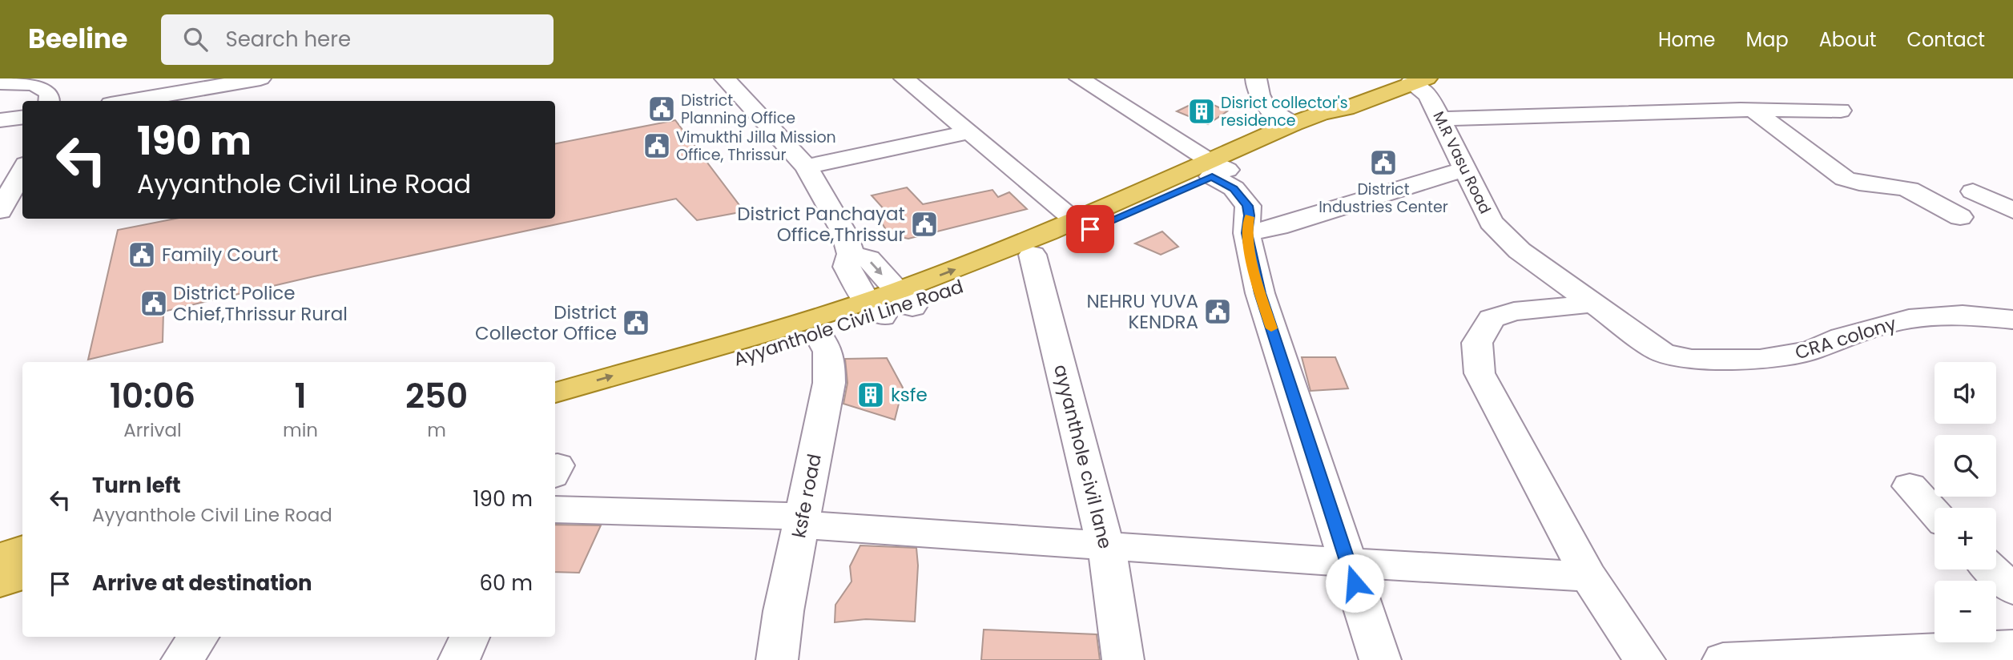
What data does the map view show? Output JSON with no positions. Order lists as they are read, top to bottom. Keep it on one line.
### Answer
{"streets":{"main road":["Ayyanthole Civil Line Road"],"street":["M.R Vasu Road","CRA colony","ayyanthole civil lane","ksfe road"]},"crossings":[["M.R Vasu Road","Ayyanthole Civil Line Road"],["M.R Vasu Road","CRA colony"],["Ayyanthole Civil Line Road","ayyanthole civil lane"],["Ayyanthole Civil Line Road","ksfe road"]],"places":{"public building":["District Planning Office","Vimukthi Jilla Mission Office, Thrissur","District Industries Center","District Panchayat Office,Thrissur","Family Court","District Police Chief,Thrissur Rural","NEHRU YUVA KENDRA","District Collector Office"],"building":["Disrict collector's residence","ksfe"]},"page":{"header":"Beeline","search":"Search here","nav":["Home","Map","About","Contact"],"turn":["190 m","Ayyanthole Civil Line Road"],"map_buttons":["+","−"],"eta":["10:06","Arrival","1","min","250","m"],"list":[{"name":"Turn left","note":"Ayyanthole Civil Line Road","value":"190 m"},{"name":"Arrive at destination","value":"60 m"}]}}
